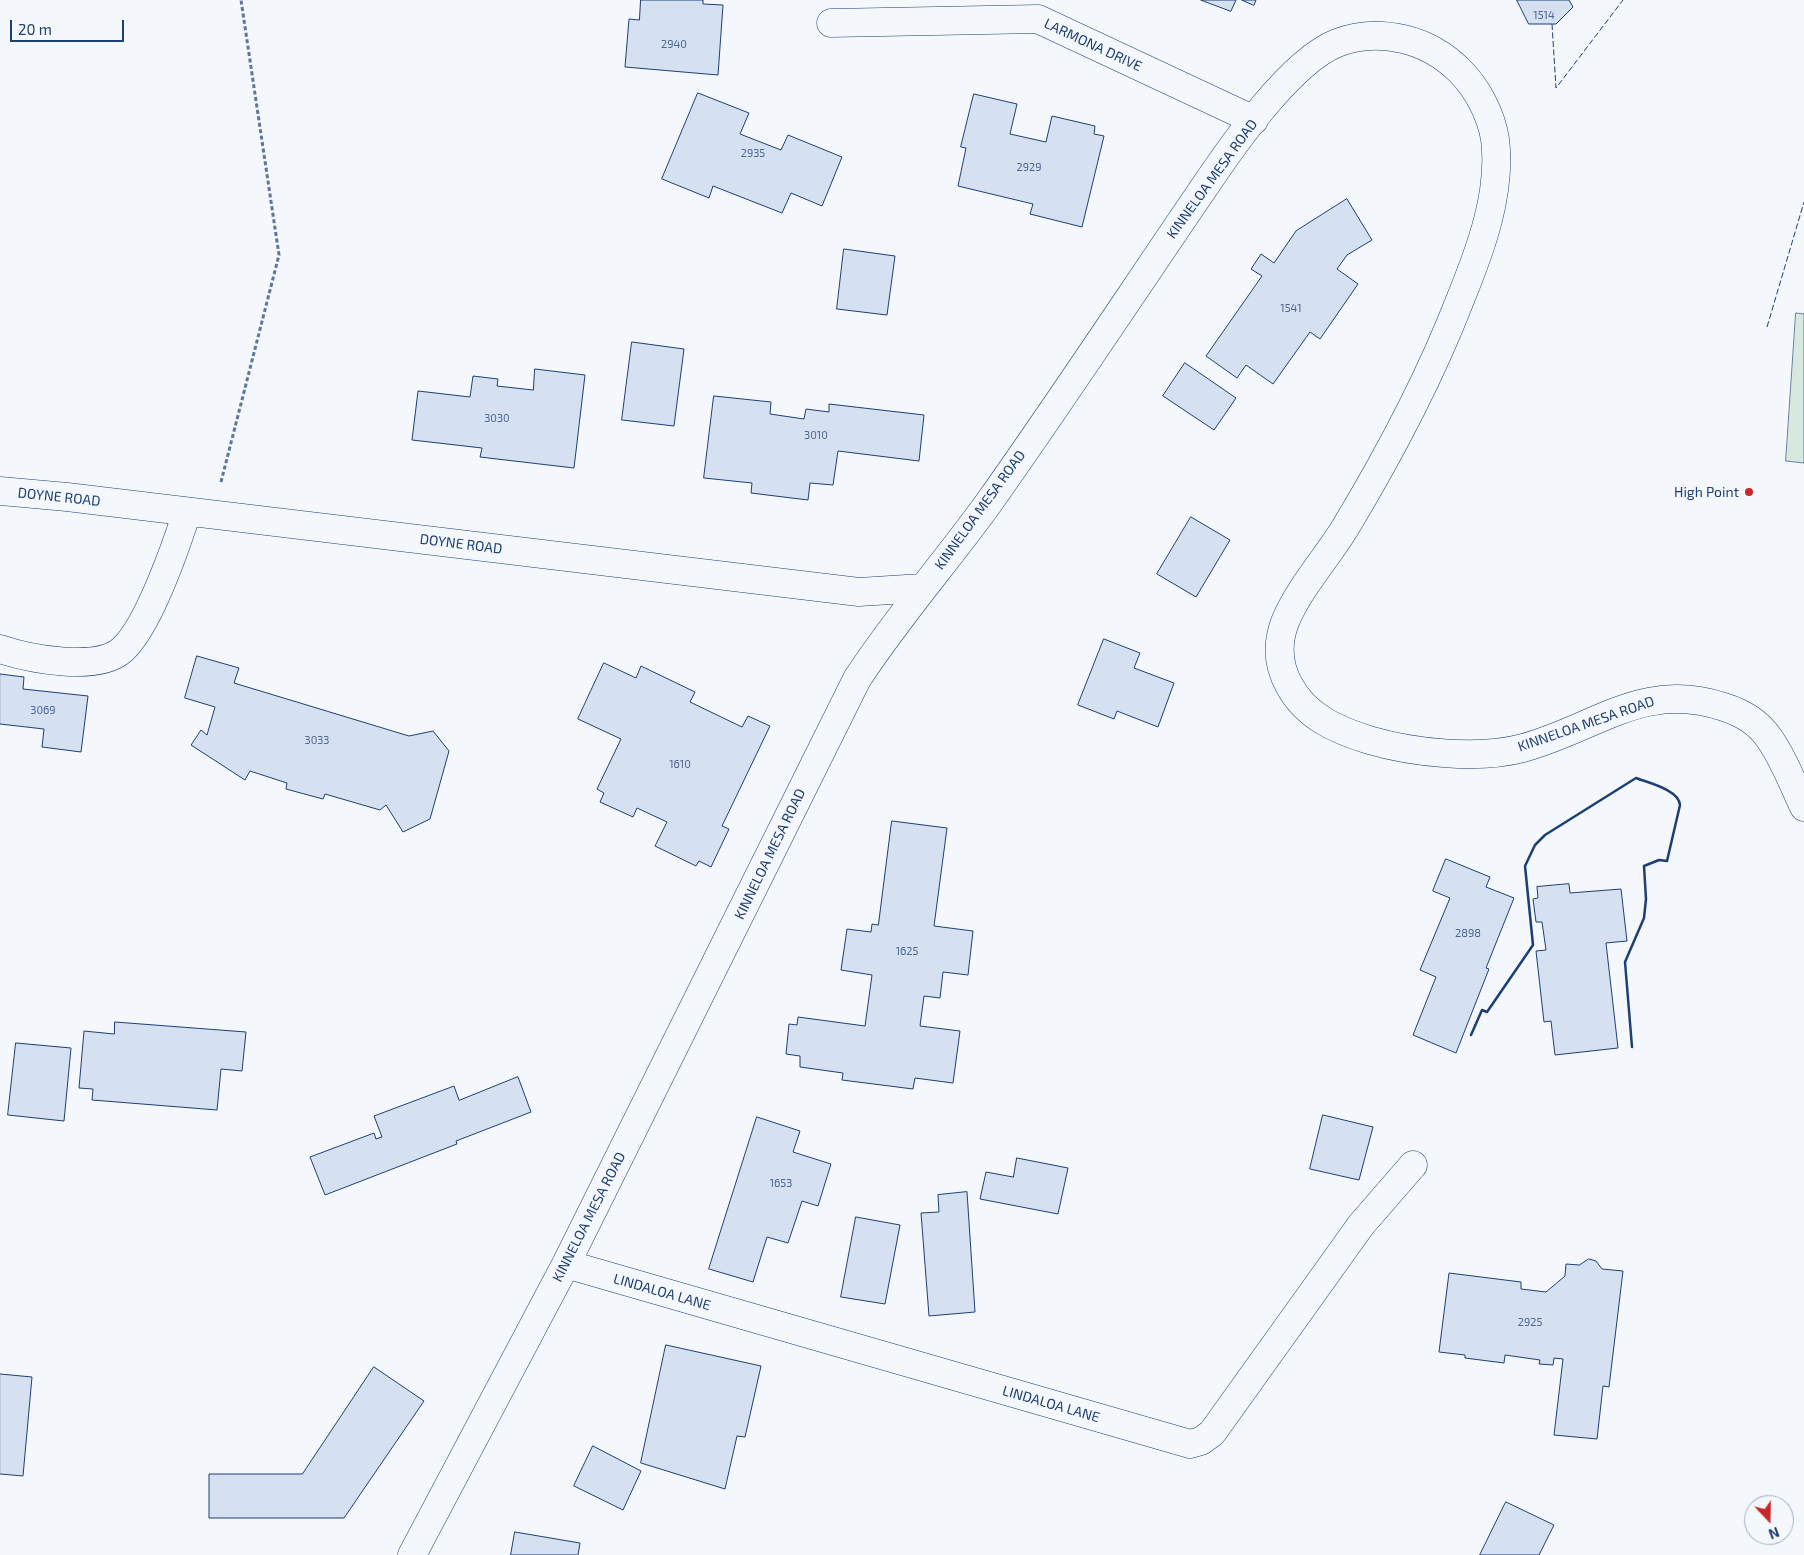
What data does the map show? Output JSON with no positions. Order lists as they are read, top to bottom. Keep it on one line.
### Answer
{"streets":{"street":["LARMONA DRIVE","KINNELOA MESA ROAD","DOYNE ROAD","LINDALOA LANE"]},"crossings":[["LARMONA DRIVE","KINNELOA MESA ROAD"],["KINNELOA MESA ROAD","DOYNE ROAD"],["KINNELOA MESA ROAD","LINDALOA LANE"]],"places":["High Point"],"house_numbers":["1514","2940","2935","2929","1541","3030","3010","3069","3033","1610","2898","1625","1653","2925"],"scale_bar":"20 m","north":"bottom"}
